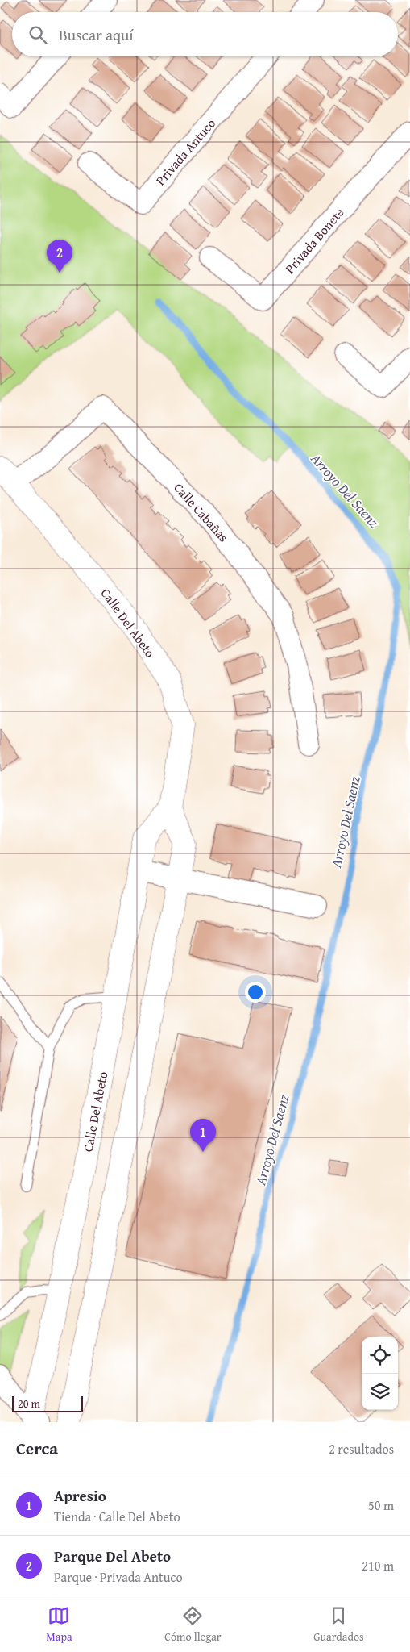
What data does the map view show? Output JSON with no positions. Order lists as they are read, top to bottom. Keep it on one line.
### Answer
{"streets":{"main road":["Calle Del Abeto"],"street":["Privada Antuco","Privada Bonete","Calle Cabañas"]},"crossings":[["Calle Cabañas","Calle Del Abeto"]],"water":["Arroyo Del Saenz"],"scale_bar":"20 m","page":{"search":"Buscar aquí","pins":["2","1"],"scale":"20 m","heading":["Cerca","2 resultados"],"list":[{"mark":"1","name":"Apresio","note":"Tienda · Calle Del Abeto","value":"50 m"},{"mark":"2","name":"Parque Del Abeto","note":"Parque · Privada Antuco","value":"210 m"}],"nav":["Mapa","Cómo llegar","Guardados"]}}
